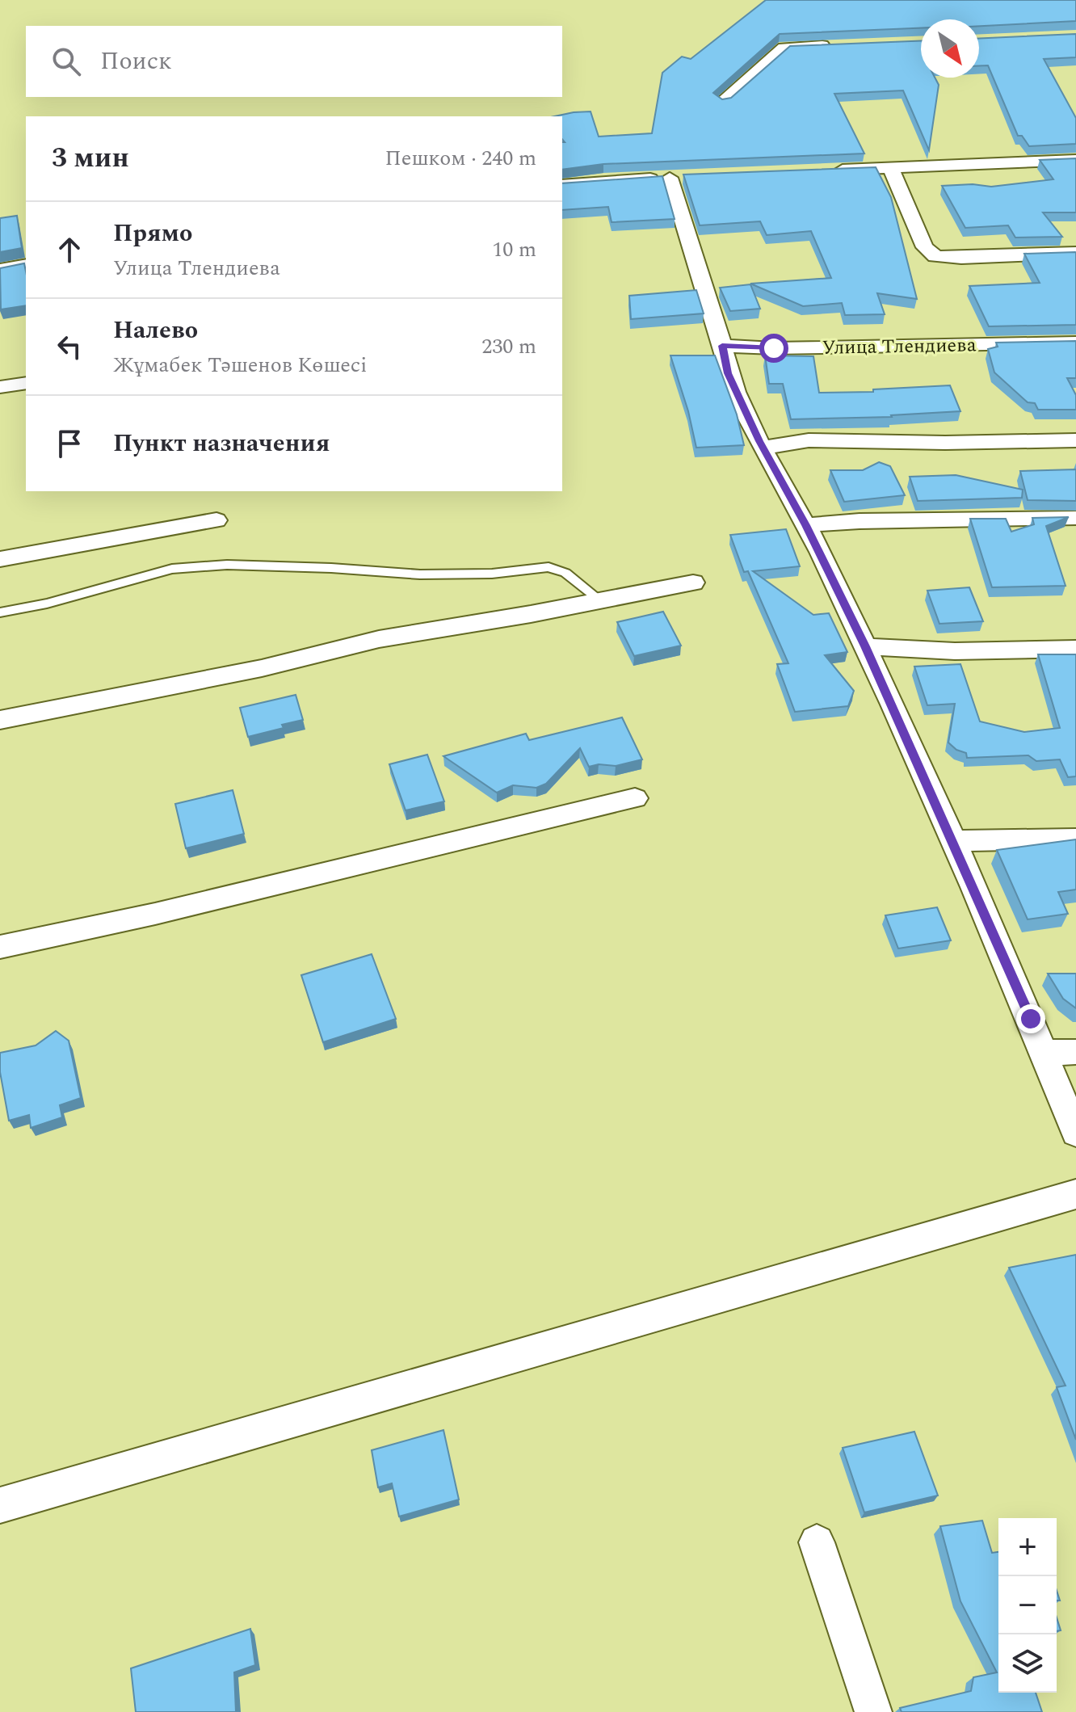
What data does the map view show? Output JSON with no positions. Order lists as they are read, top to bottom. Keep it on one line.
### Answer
{"streets":{"street":["Улица Тлендиева"]},"north":"bottom right","page":{"search":"Поиск","heading":["3 мин","Пешком · 240 m"],"list":[["Прямо","Улица Тлендиева","10 m"],["Налево","Жұмабек Тәшенов Көшесі","230 m"],"Пункт назначения"],"map_buttons":["+","−"]}}
